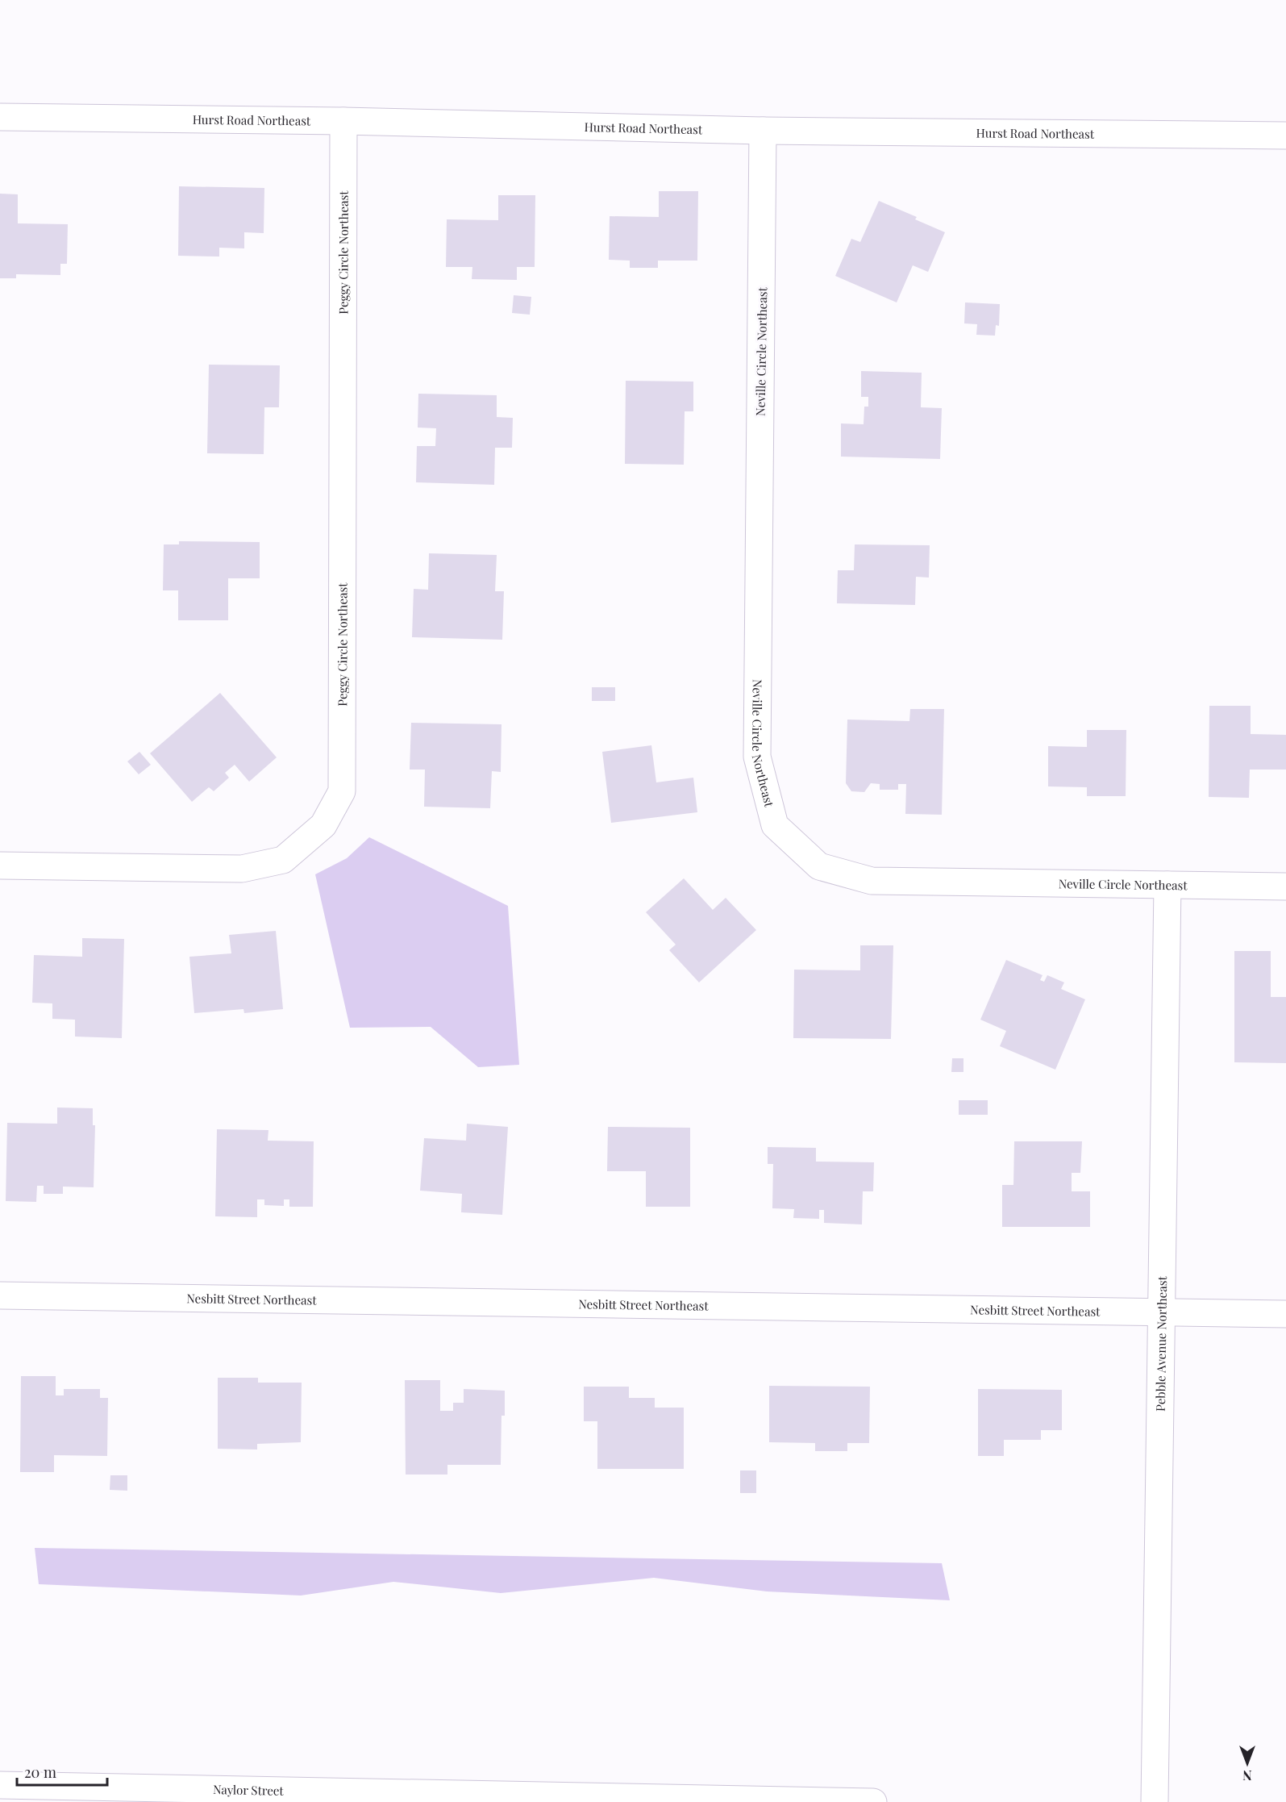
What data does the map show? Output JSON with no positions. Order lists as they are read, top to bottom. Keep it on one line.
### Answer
{"streets":{"street":["Hurst Road Northeast","Peggy Circle Northeast","Neville Circle Northeast","Nesbitt Street Northeast","Pebble Avenue Northeast","Naylor Street"]},"crossings":[["Hurst Road Northeast","Peggy Circle Northeast"],["Hurst Road Northeast","Neville Circle Northeast"],["Neville Circle Northeast","Pebble Avenue Northeast"],["Nesbitt Street Northeast","Pebble Avenue Northeast"]],"scale_bar":"20 m","north":"bottom"}
